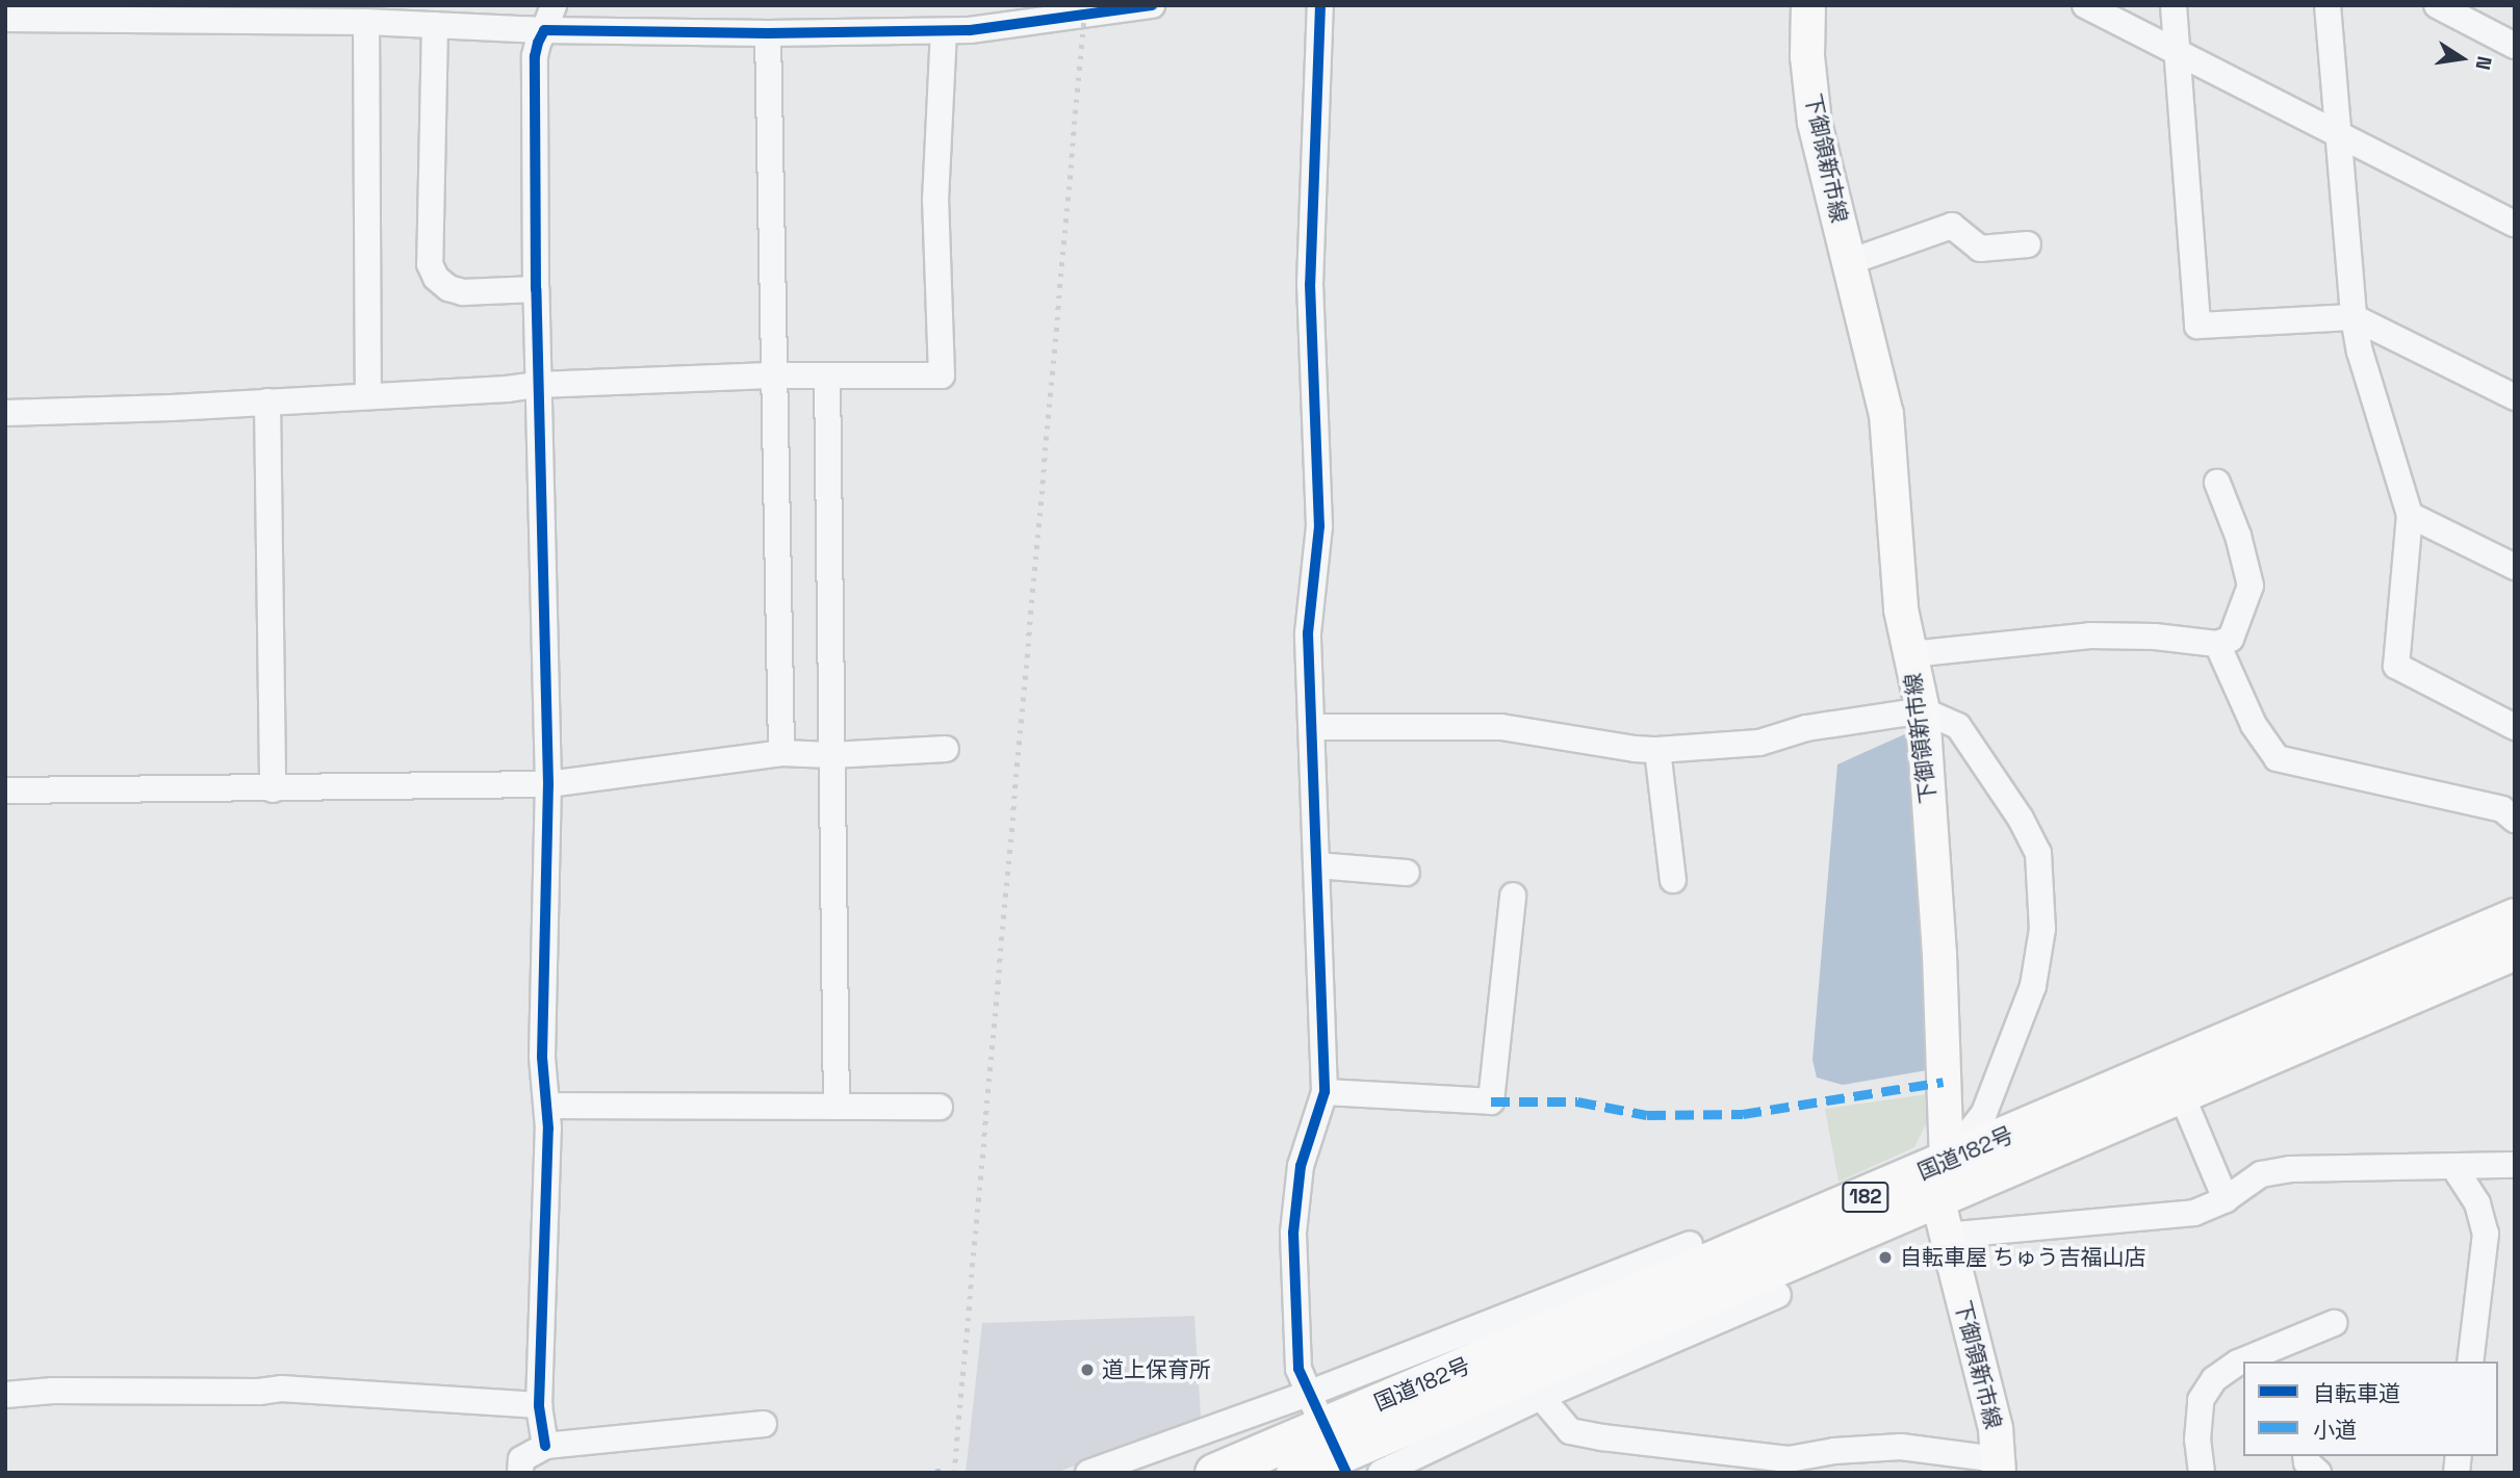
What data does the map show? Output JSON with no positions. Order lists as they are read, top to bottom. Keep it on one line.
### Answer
{"streets":{"highway":["国道182号","182"],"main road":["下御領新市線"]},"crossings":[["下御領新市線","国道182号"]],"places":["自転車屋 ちゅう吉福山店","道上保育所"],"legend":["自転車道","小道"],"north":"right"}
